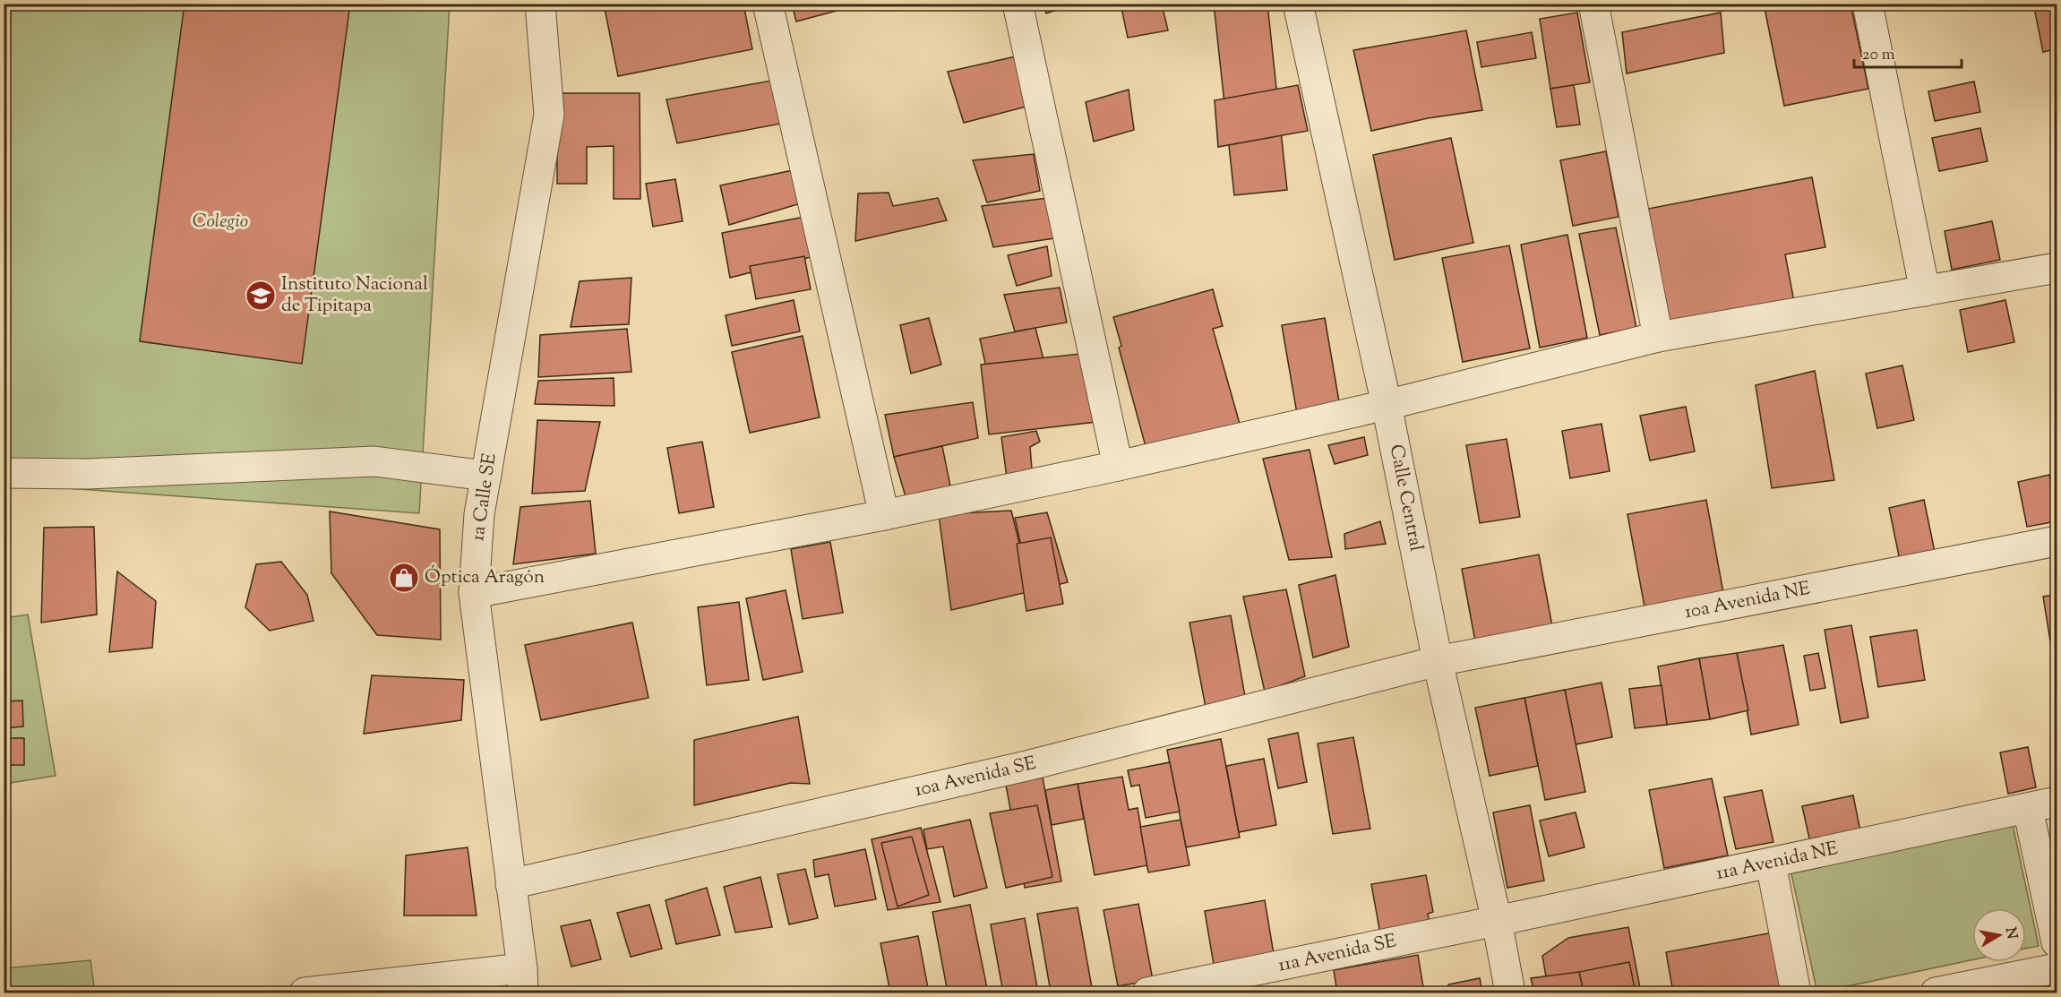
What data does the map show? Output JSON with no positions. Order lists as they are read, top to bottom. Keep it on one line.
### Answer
{"streets":{"street":["1a Calle SE","Calle Central","10a Avenida NE","10a Avenida SE","11a Avenida NE","11a Avenida SE"]},"crossings":[["1a Calle SE","10a Avenida SE"],["Calle Central","10a Avenida NE"],["Calle Central","10a Avenida SE"],["Calle Central","11a Avenida NE"],["Calle Central","11a Avenida SE"],["10a Avenida NE","10a Avenida SE"],["11a Avenida NE","11a Avenida SE"]],"parks":["Colegio"],"places":{"school or university":["Instituto Nacional de Tipitapa"],"shop":["Óptica Aragón"]},"scale_bar":"20 m","north":"right"}
